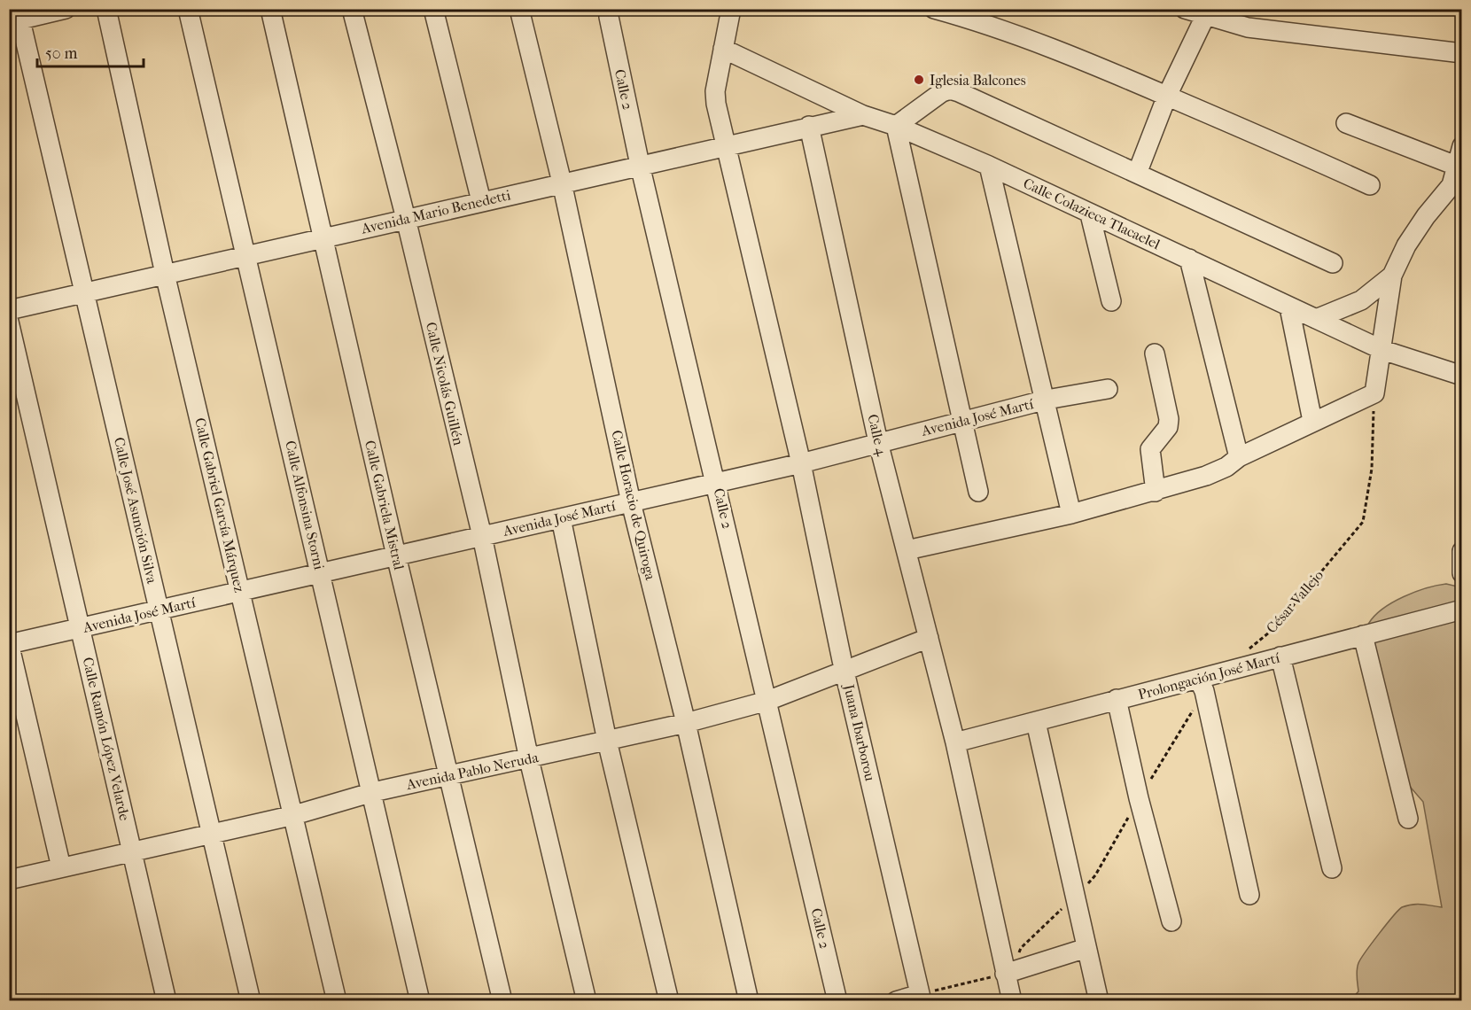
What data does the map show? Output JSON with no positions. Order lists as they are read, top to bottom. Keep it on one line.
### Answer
{"streets":{"street":["Calle 2","Avenida Mario Benedetti","Calle Colazieca Tlacaelel","Calle Nicolás Guillén","Avenida José Martí","Calle 4","Calle Gabriel García Márquez","Calle Alfonsina Storni","Calle Gabriela Mistral","Calle Horacio de Quiroga","Calle José Asunción Silva","Prolongación José Martí","Juana Ibarborou","Calle Ramón López Velarde","Avenida Pablo Neruda"],"path":["César Vallejo"]},"crossings":[["Calle 2","Avenida Mario Benedetti"],["Calle 2","Avenida José Martí"],["Calle 2","Avenida Pablo Neruda"],["Avenida Mario Benedetti","Calle Colazieca Tlacaelel"],["Avenida Mario Benedetti","Calle Nicolás Guillén"],["Avenida Mario Benedetti","Calle 4"],["Avenida Mario Benedetti","Calle Gabriel García Márquez"],["Avenida Mario Benedetti","Calle Alfonsina Storni"],["Avenida Mario Benedetti","Calle Gabriela Mistral"],["Avenida Mario Benedetti","Calle Horacio de Quiroga"],["Avenida Mario Benedetti","Calle José Asunción Silva"],["Avenida Mario Benedetti","Juana Ibarborou"],["Calle Colazieca Tlacaelel","Juana Ibarborou"],["Calle Nicolás Guillén","Avenida José Martí"],["Calle Nicolás Guillén","Avenida Pablo Neruda"],["Avenida José Martí","Calle 4"],["Avenida José Martí","Calle Gabriel García Márquez"],["Avenida José Martí","Calle Alfonsina Storni"],["Avenida José Martí","Calle Gabriela Mistral"],["Avenida José Martí","Calle Horacio de Quiroga"],["Avenida José Martí","Calle José Asunción Silva"],["Avenida José Martí","Juana Ibarborou"],["Avenida José Martí","Calle Ramón López Velarde"],["Calle 4","Prolongación José Martí"],["Calle 4","Avenida Pablo Neruda"],["Calle Gabriel García Márquez","Avenida Pablo Neruda"],["Calle Alfonsina Storni","Avenida Pablo Neruda"],["Calle Gabriela Mistral","Avenida Pablo Neruda"],["Calle Horacio de Quiroga","Avenida Pablo Neruda"],["Calle José Asunción Silva","Avenida Pablo Neruda"],["Juana Ibarborou","Avenida Pablo Neruda"],["Calle Ramón López Velarde","Avenida Pablo Neruda"]],"places":["Iglesia Balcones"],"scale_bar":"50 m"}
